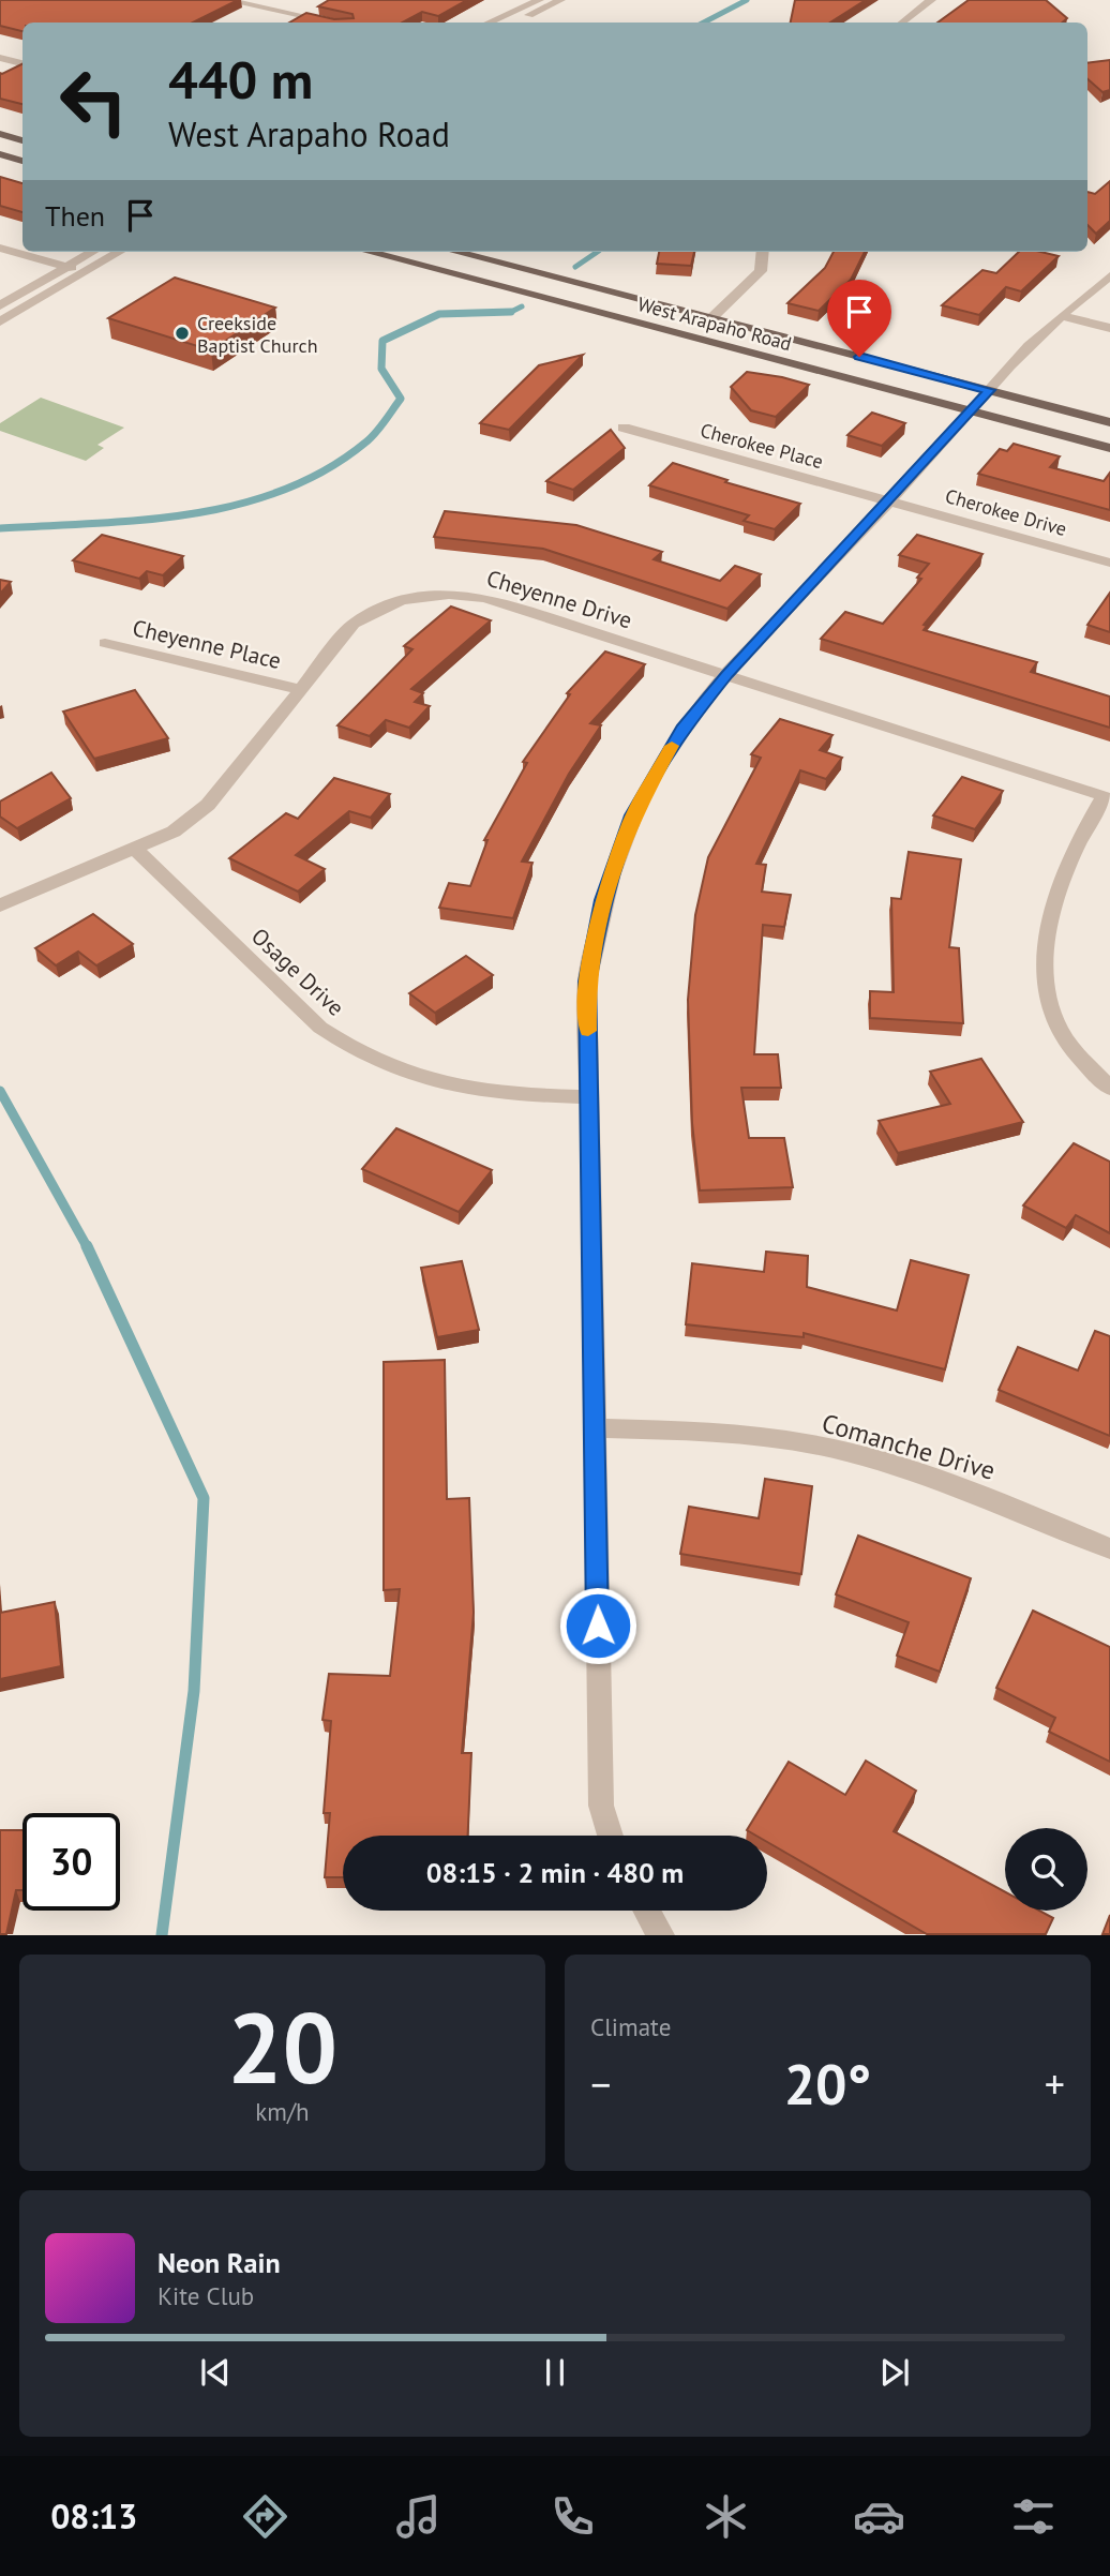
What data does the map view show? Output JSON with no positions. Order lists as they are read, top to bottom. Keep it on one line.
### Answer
{"streets":{"main road":["West Arapaho Road"],"street":["Cherokee Place","Cherokee Drive","Cheyenne Drive","Cheyenne Place","Osage Drive","Comanche Drive"]},"crossings":[["Cherokee Place","Cherokee Drive"],["Cheyenne Drive","Cheyenne Place"],["Cheyenne Drive","Osage Drive"]],"places":["Creekside Baptist Church"],"page":{"turn":["440 m","West Arapaho Road"],"then":"Then","limit":"30","trip":"08:15 · 2 min · 480 m","tile":[["20","km/h"],"Climate"],"heat":["−","20°","+"],"song":["Neon Rain","Kite Club"],"tabs":"08:13"}}
